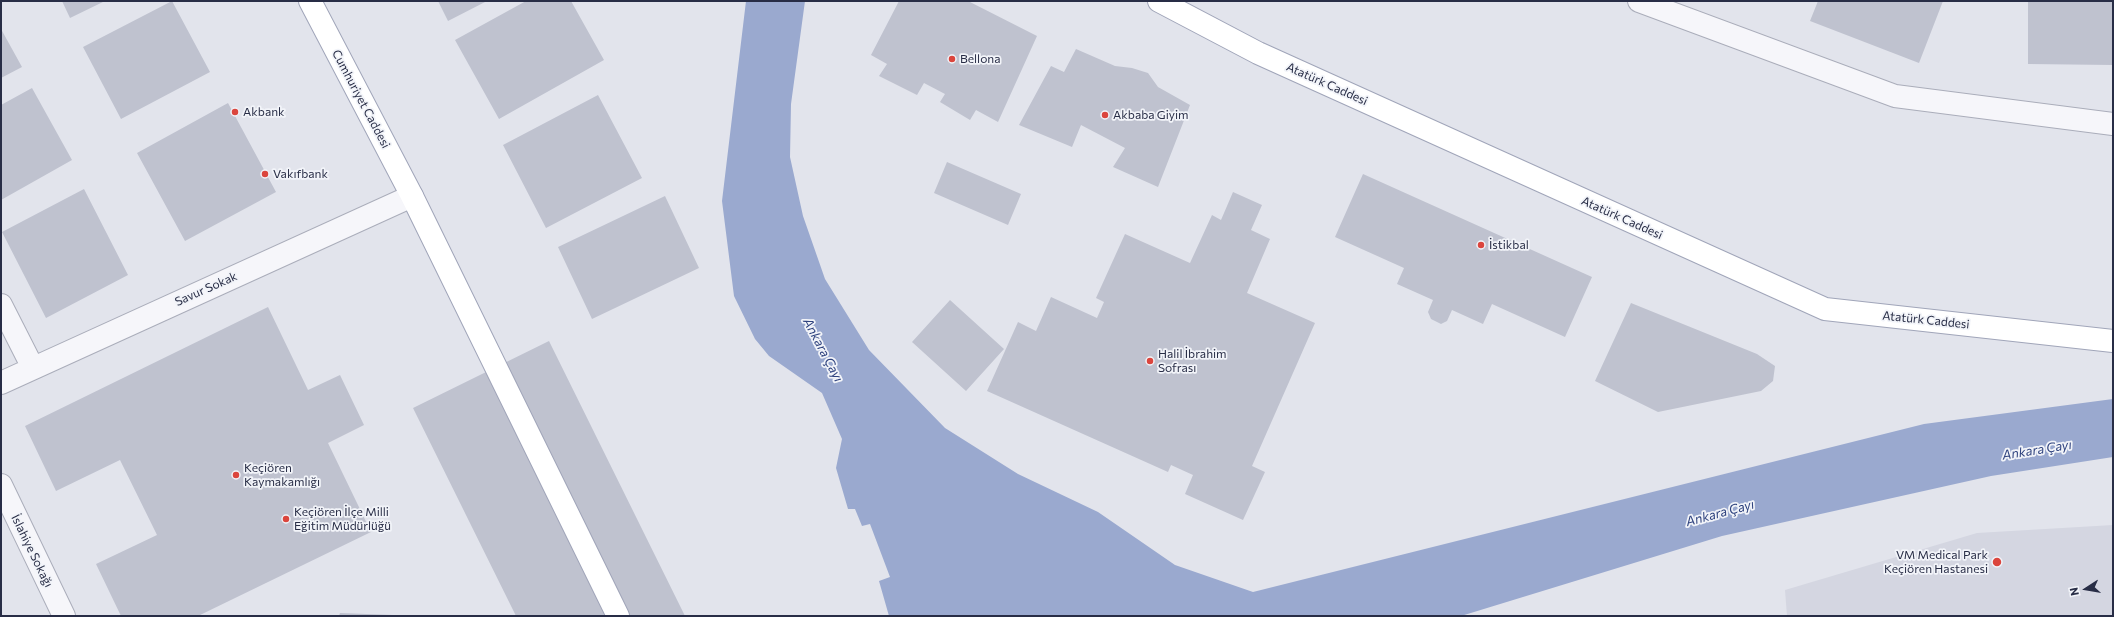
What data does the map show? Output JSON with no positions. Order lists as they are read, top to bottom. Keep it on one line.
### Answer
{"streets":{"main road":["Atatürk Caddesi","Cumhuriyet Caddesi"],"street":["Savur Sokak","İslahiye Sokağı"]},"crossings":[["Cumhuriyet Caddesi","Savur Sokak"]],"water":["Ankara Çayı"],"places":["Bellona","Akbank","Akbaba Giyim","Vakıfbank","İstikbal","Halil İbrahim Sofrası","Keçiören Kaymakamlığı","Keçiören İlçe Milli Eğitim Müdürlüğü","VM Medical Park Keçiören Hastanesi"],"north":"left"}
